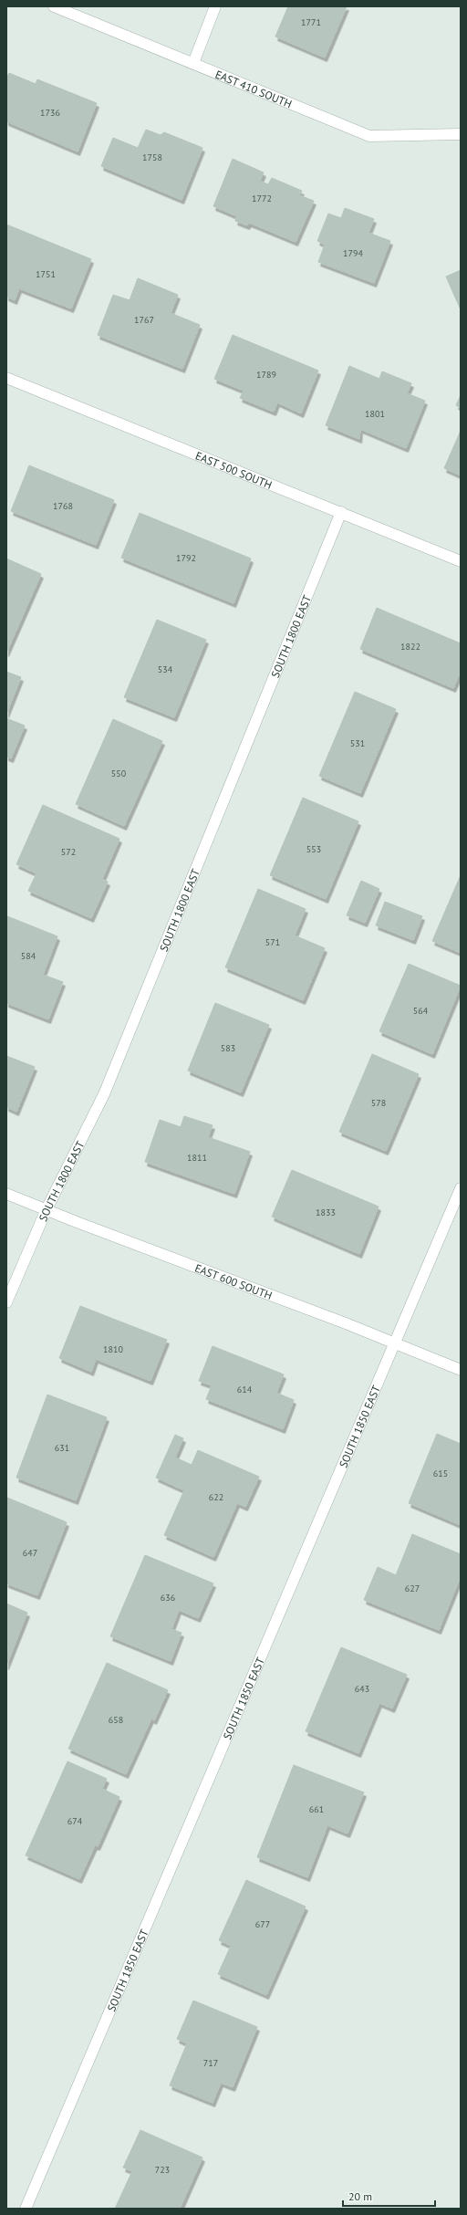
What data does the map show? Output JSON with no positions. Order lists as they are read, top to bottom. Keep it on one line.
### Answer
{"streets":{"street":["EAST 410 SOUTH","EAST 500 SOUTH","SOUTH 1800 EAST","EAST 600 SOUTH","SOUTH 1850 EAST"]},"crossings":[["EAST 500 SOUTH","SOUTH 1800 EAST"],["SOUTH 1800 EAST","EAST 600 SOUTH"],["EAST 600 SOUTH","SOUTH 1850 EAST"]],"house_numbers":["1771","1736","1758","1772","1794","1751","1767","1789","1801","1768","1792","1822","534","531","550","553","572","571","584","564","583","578","1811","1833","1810","614","631","615","622","647","627","636","643","658","661","674","677","717","723"],"scale_bar":"20 m"}
